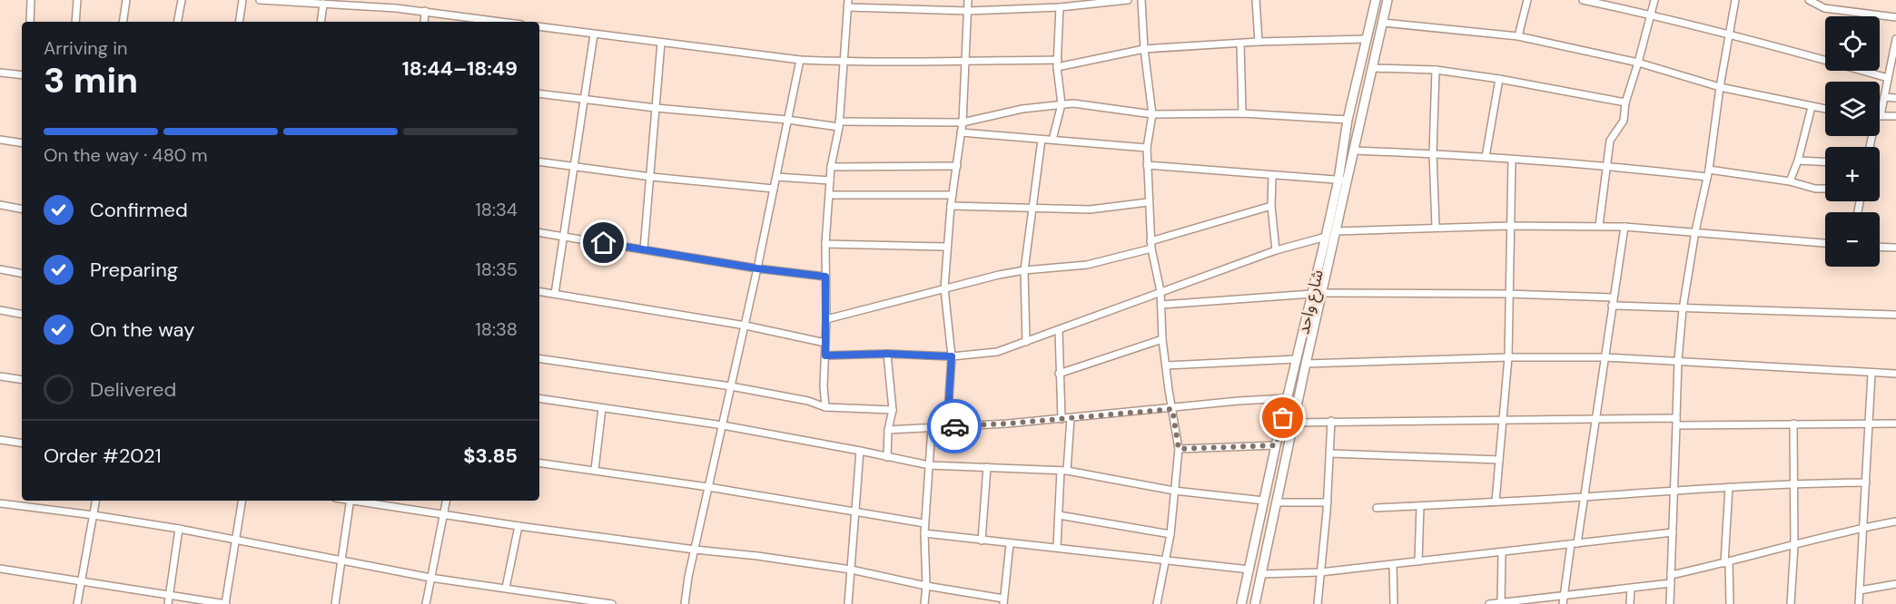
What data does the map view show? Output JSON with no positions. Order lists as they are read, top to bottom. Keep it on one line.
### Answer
{"streets":{"street":["شارع واحد"]},"page":{"map_buttons":["+","−"],"heading":["3 min","Arriving in","18:44–18:49"],"panel":["Order #2021","$3.85"],"bar":"On the way · 480 m","list":[["Confirmed","18:34"],["Preparing","18:35"],["On the way","18:38"],"Delivered"]}}
